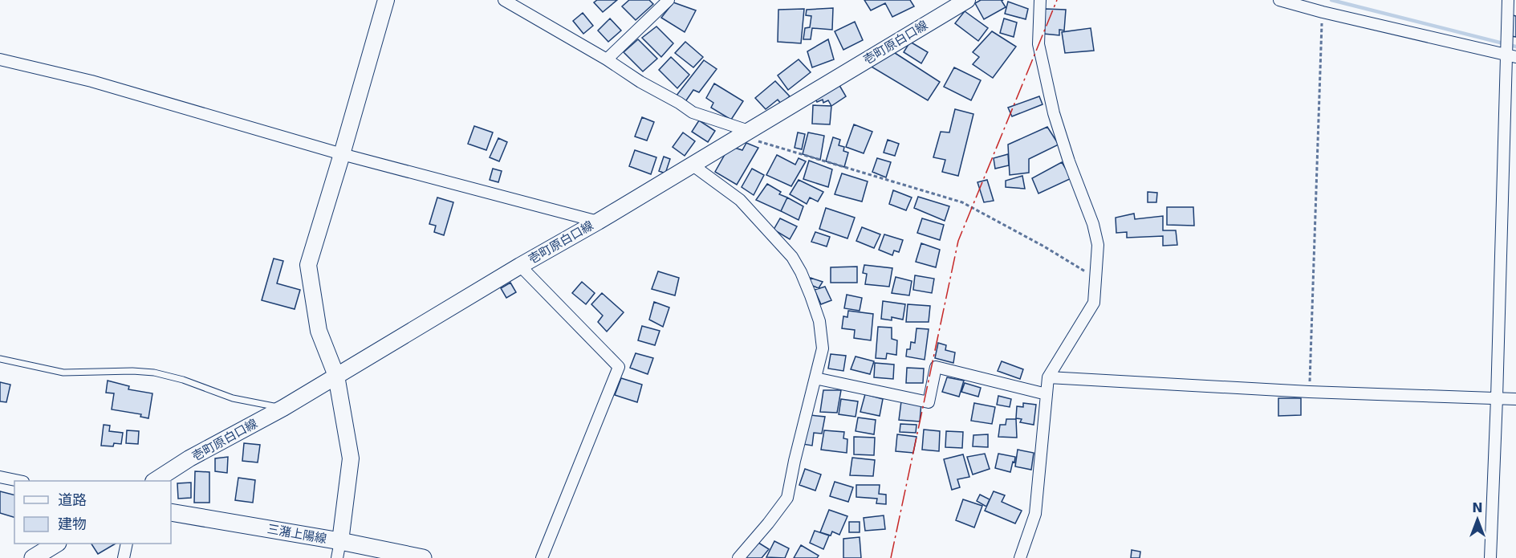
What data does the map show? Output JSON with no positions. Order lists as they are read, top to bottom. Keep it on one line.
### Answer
{"streets":{"main road":["壱町原白口線","三潴上陽線"]},"legend":["道路","建物"],"north":"top"}
